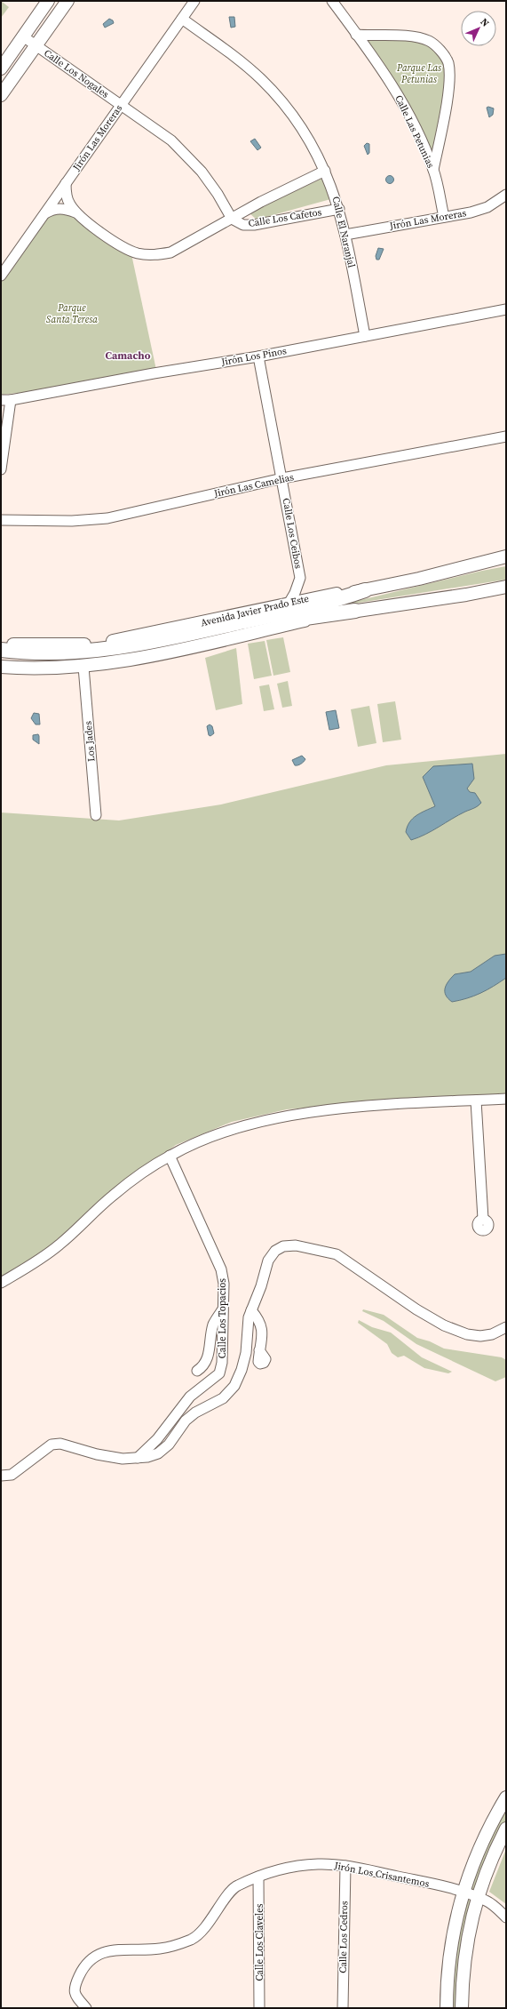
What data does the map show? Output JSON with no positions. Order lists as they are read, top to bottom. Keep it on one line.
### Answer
{"streets":{"main road":["Avenida Javier Prado Este"],"street":["Calle Los Nogales","Calle Las Petunias","Jirón Las Moreras","Calle Los Cafetos","Calle El Naranjal","Jirón Los Pinos","Jirón Las Camelias","Calle Los Ceibos","Los Jades","Calle Los Topacios","Jirón Los Crisantemos","Calle Los Cedros","Calle Los Claveles"]},"crossings":[["Calle Los Nogales","Jirón Las Moreras"],["Calle Los Nogales","Calle Los Cafetos"],["Calle Las Petunias","Jirón Las Moreras"],["Jirón Las Moreras","Calle Los Cafetos"],["Jirón Las Moreras","Calle El Naranjal"],["Calle Los Cafetos","Calle El Naranjal"],["Calle El Naranjal","Jirón Los Pinos"],["Jirón Los Pinos","Calle Los Ceibos"],["Jirón Las Camelias","Calle Los Ceibos"],["Calle Los Ceibos","Avenida Javier Prado Este"],["Avenida Javier Prado Este","Los Jades"],["Jirón Los Crisantemos","Calle Los Cedros"],["Jirón Los Crisantemos","Calle Los Claveles"]],"districts":["Camacho"],"parks":["Parque Las Petunias","Parque Santa Teresa"],"north":"top right"}
